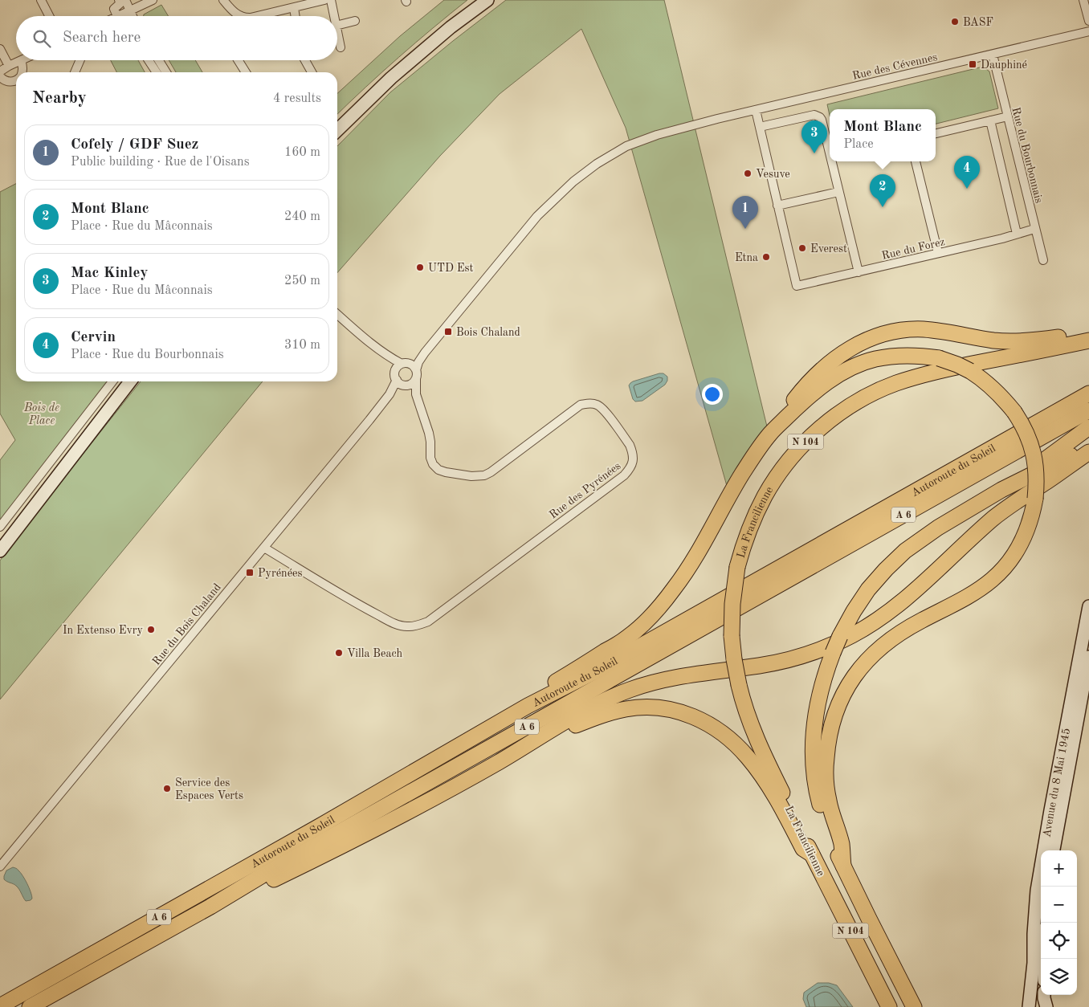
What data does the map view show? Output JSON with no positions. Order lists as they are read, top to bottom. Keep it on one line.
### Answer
{"streets":{"highway":["N 104","Autoroute du Soleil","A 6","La Francilienne"],"main road":["Avenue du 8 Mai 1945"],"street":["Rue des Cévennes","Rue du Bourbonnais","Rue du Forez","Rue des Pyrénées","Rue du Bois Chaland"]},"crossings":[["Rue des Cévennes","Rue du Bourbonnais"],["Rue du Bourbonnais","Rue du Forez"],["Rue des Pyrénées","Rue du Bois Chaland"]],"parks":["Bois de Place"],"places":{"other":["BASF","Vesuve","Everest","Etna","UTD Est","In Extenso Evry","Villa Beach","Service des Espaces Verts"],"transit":["Dauphiné","Bois Chaland","Pyrénées"]},"page":{"search":"Search here","heading":["Nearby","4 results"],"popup":["Mont Blanc","Place"],"pins":["3","4","2","1"],"list":[{"mark":"1","name":"Cofely / GDF Suez","note":"Public building · Rue de l'Oisans","value":"160 m"},{"mark":"2","name":"Mont Blanc","note":"Place · Rue du Mâconnais","value":"240 m"},{"mark":"3","name":"Mac Kinley","note":"Place · Rue du Mâconnais","value":"250 m"},{"mark":"4","name":"Cervin","note":"Place · Rue du Bourbonnais","value":"310 m"}],"map_buttons":["+","−"]}}
